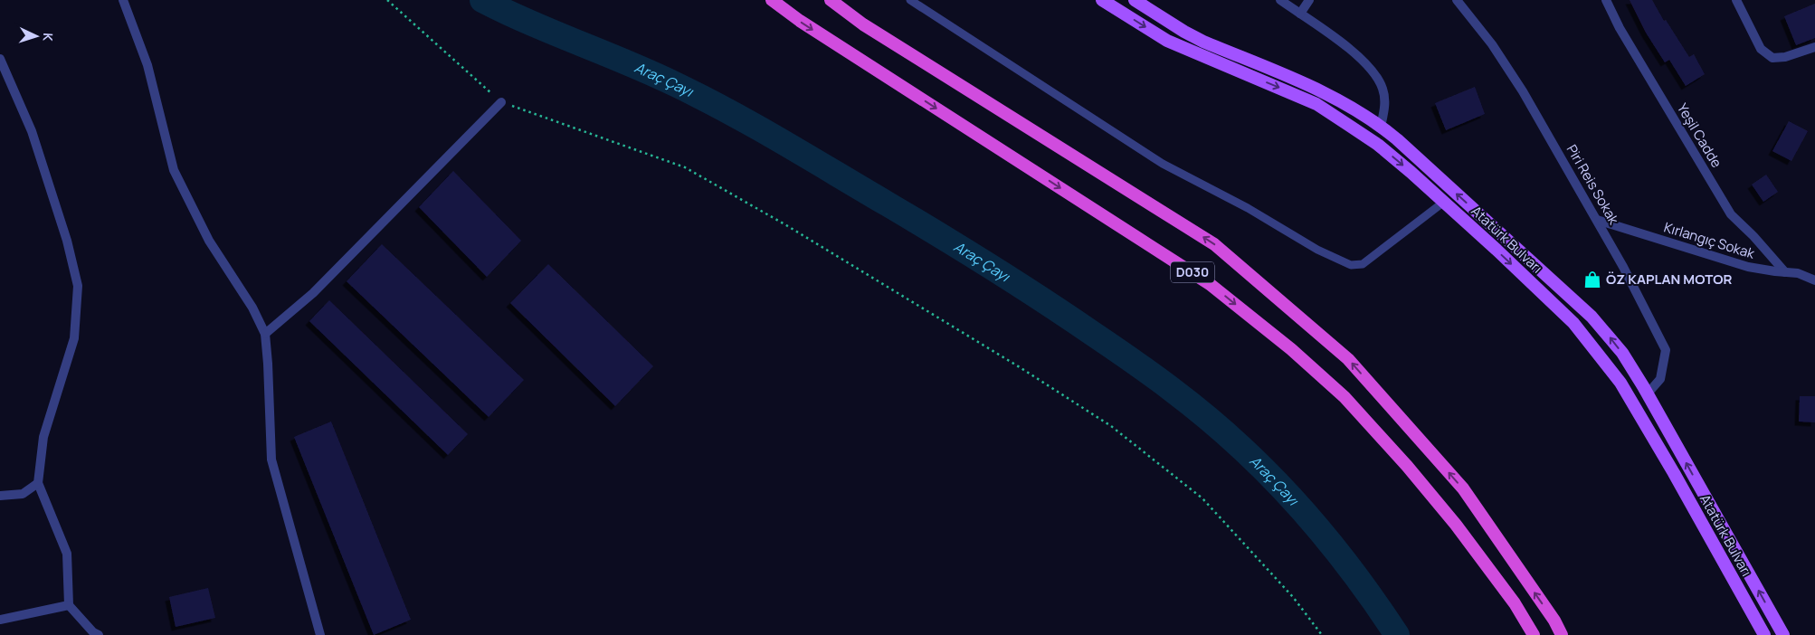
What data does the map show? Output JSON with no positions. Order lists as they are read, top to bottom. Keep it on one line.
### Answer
{"streets":{"highway":["D030"],"main road":["Atatürk Bulvarı"],"street":["Yeşil Cadde","Piri Reis Sokak","Kırlangıç Sokak"]},"crossings":[["Yeşil Cadde","Kırlangıç Sokak"],["Piri Reis Sokak","Atatürk Bulvarı"],["Piri Reis Sokak","Kırlangıç Sokak"]],"water":["Araç Çayı"],"places":{"shop":["ÖZ KAPLAN MOTOR"]},"north":"right"}
